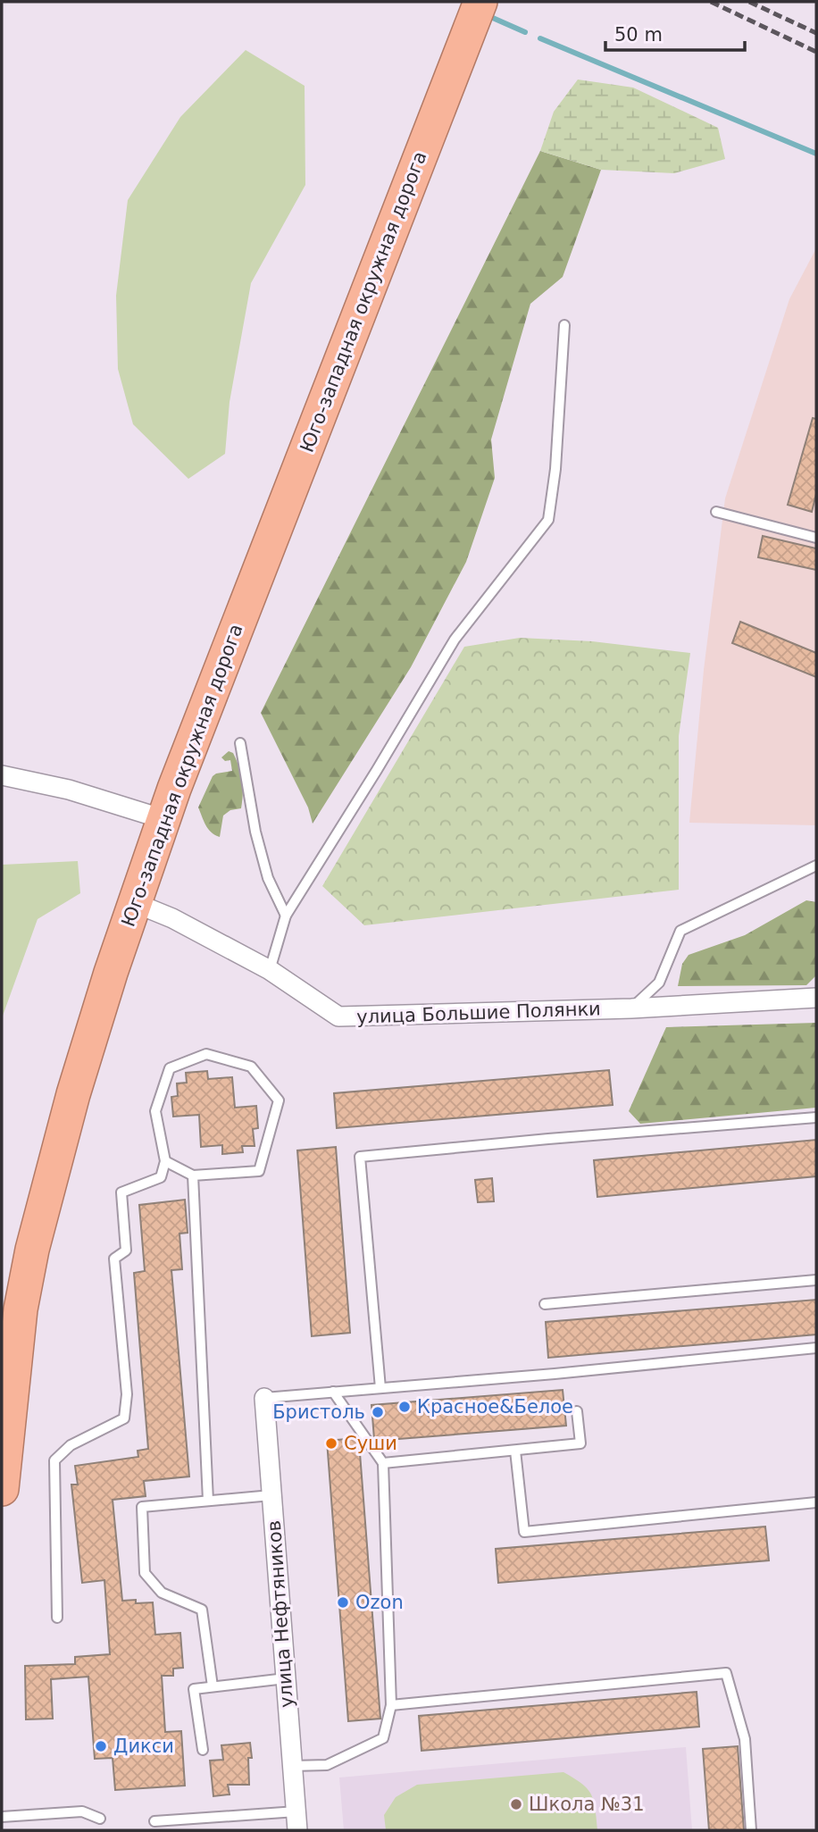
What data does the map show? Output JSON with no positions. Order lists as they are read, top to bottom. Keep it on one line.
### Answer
{"streets":{"highway":["Юго-западная окружная дорога"],"street":["улица Большие Полянки","улица Нефтяников"]},"crossings":[["Юго-западная окружная дорога","улица Большие Полянки"]],"places":["Красное&Белое","Бристоль","Суши","Ozon","Дикси","Школа №31"],"scale_bar":"50 m"}
